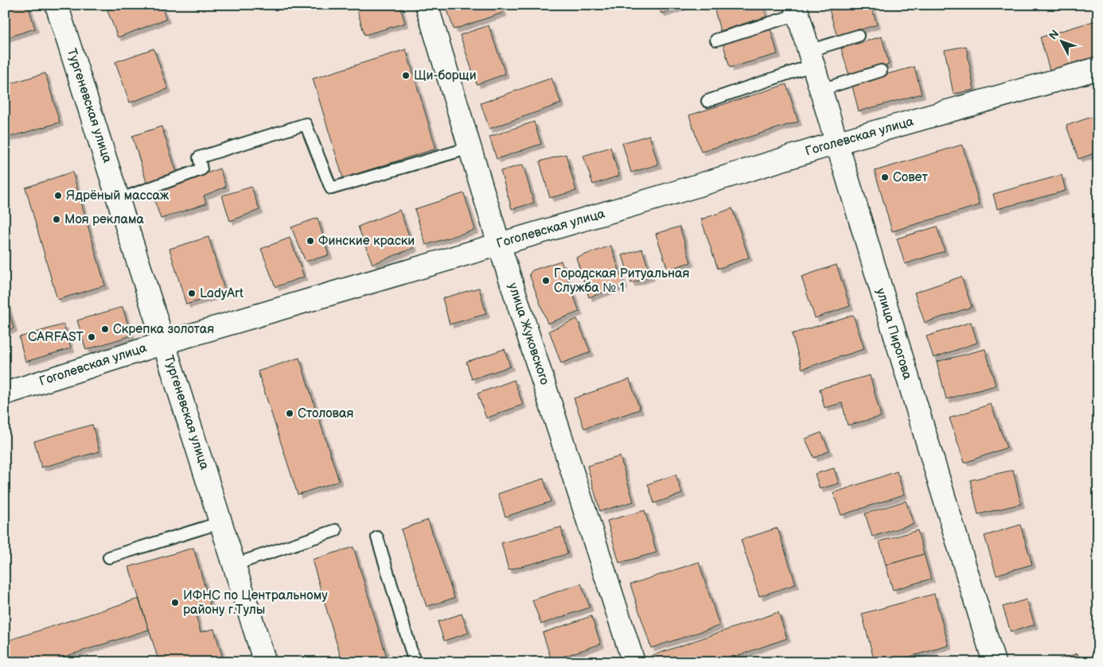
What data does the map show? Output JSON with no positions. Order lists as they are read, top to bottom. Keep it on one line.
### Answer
{"streets":{"street":["Тургеневская улица","Гоголевская улица","улица Жуковского","улица Пирогова"]},"crossings":[["Тургеневская улица","Гоголевская улица"],["Гоголевская улица","улица Жуковского"],["Гоголевская улица","улица Пирогова"]],"places":["Щи-борщи","Совет","Ядрёный массаж","Моя реклама","Финские краски","Городская Ритуальная Служба № 1","LadyArt","Скрепка золотая","CARFAST","Столовая","ИФНС по Центральному району г.Тулы"],"north":"top left"}
